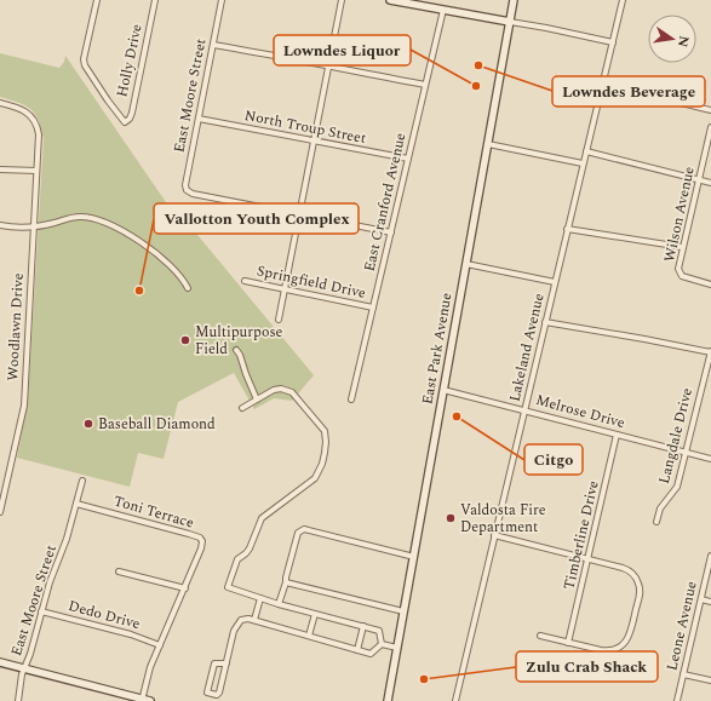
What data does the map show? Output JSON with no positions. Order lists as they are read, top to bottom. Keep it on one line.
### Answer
{"streets":{"main road":["East Park Avenue"],"street":["Holly Drive","East Moore Street","North Troup Street","East Cranford Avenue","Wilson Avenue","Springfield Drive","Woodlawn Drive","Lakeland Avenue","Melrose Drive","Langdale Drive","Toni Terrace","Timberline Drive","Dedo Drive","Leone Avenue"]},"crossings":[["East Moore Street","North Troup Street"],["East Moore Street","Toni Terrace"],["East Moore Street","Dedo Drive"],["North Troup Street","East Cranford Avenue"],["East Cranford Avenue","Springfield Drive"],["Lakeland Avenue","Melrose Drive"],["East Park Avenue","Melrose Drive"],["Melrose Drive","Langdale Drive"],["Melrose Drive","Timberline Drive"]],"places":["Lowndes Beverage","Lowndes Liquor","Vallotton Youth Complex","Multipurpose Field","Citgo","Baseball Diamond","Valdosta Fire Department","Zulu Crab Shack"],"north":"right"}
